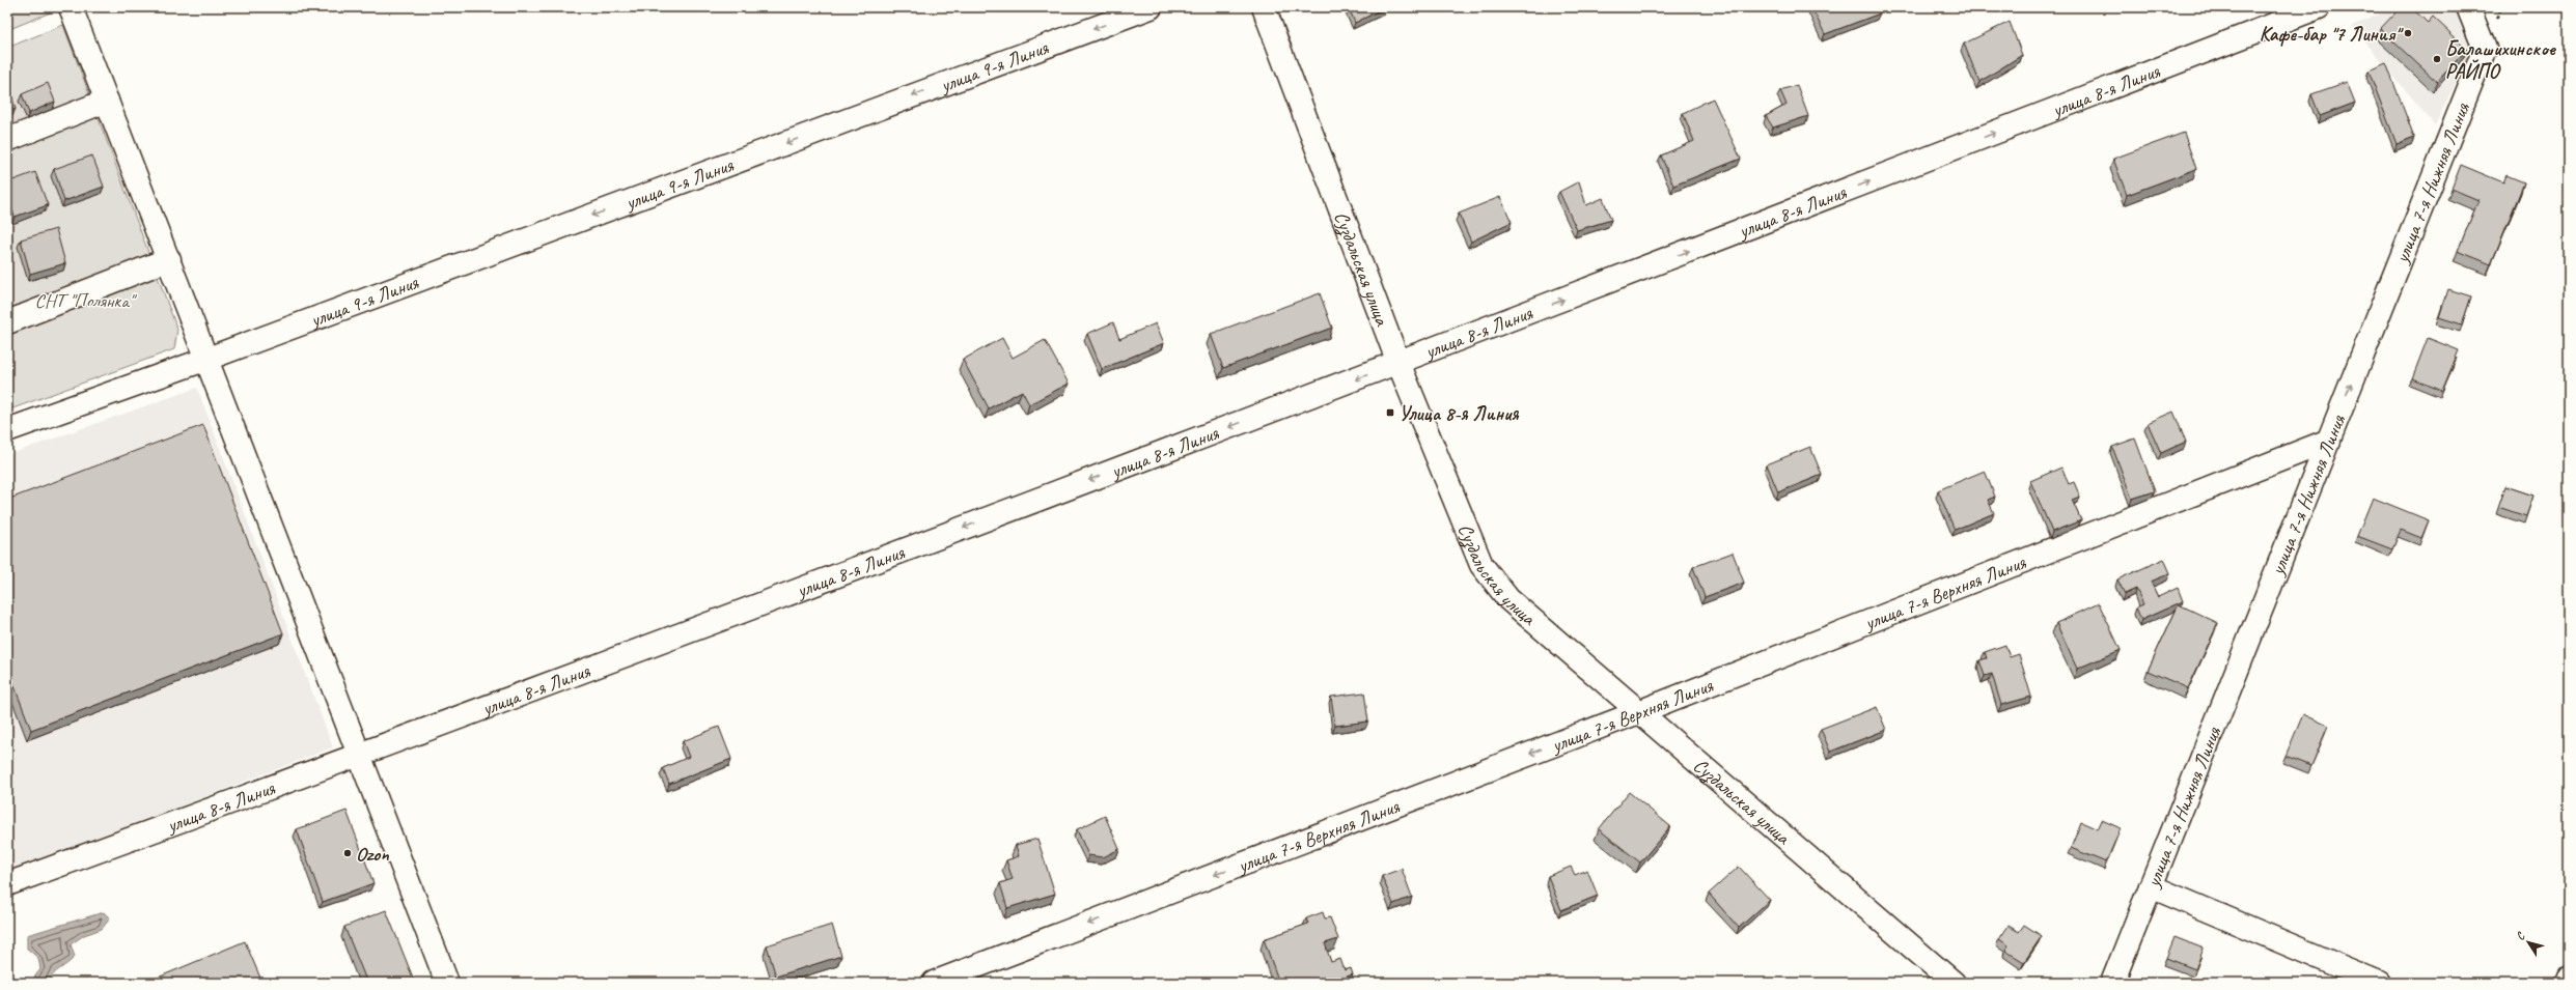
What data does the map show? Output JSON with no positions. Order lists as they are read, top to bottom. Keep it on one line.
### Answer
{"streets":{"street":["улица 9-я Линия","улица 8-я Линия","улица 7-я Нижняя Линия","Суздальская улица","улица 7-я Верхняя Линия"]},"crossings":[["улица 8-я Линия","Суздальская улица"],["улица 7-я Нижняя Линия","улица 7-я Верхняя Линия"],["Суздальская улица","улица 7-я Верхняя Линия"]],"one_way":["улица 9-я Линия","улица 7-я Нижняя Линия","улица 7-я Верхняя Линия"],"parks":["СНТ \"Полянка\""],"places":{"other":["Кафе-бар \"7 Линия\"","Балашихинское РАЙПО","Ozon"],"transit":["Улица 8-я Линия"]},"north":"top left"}
